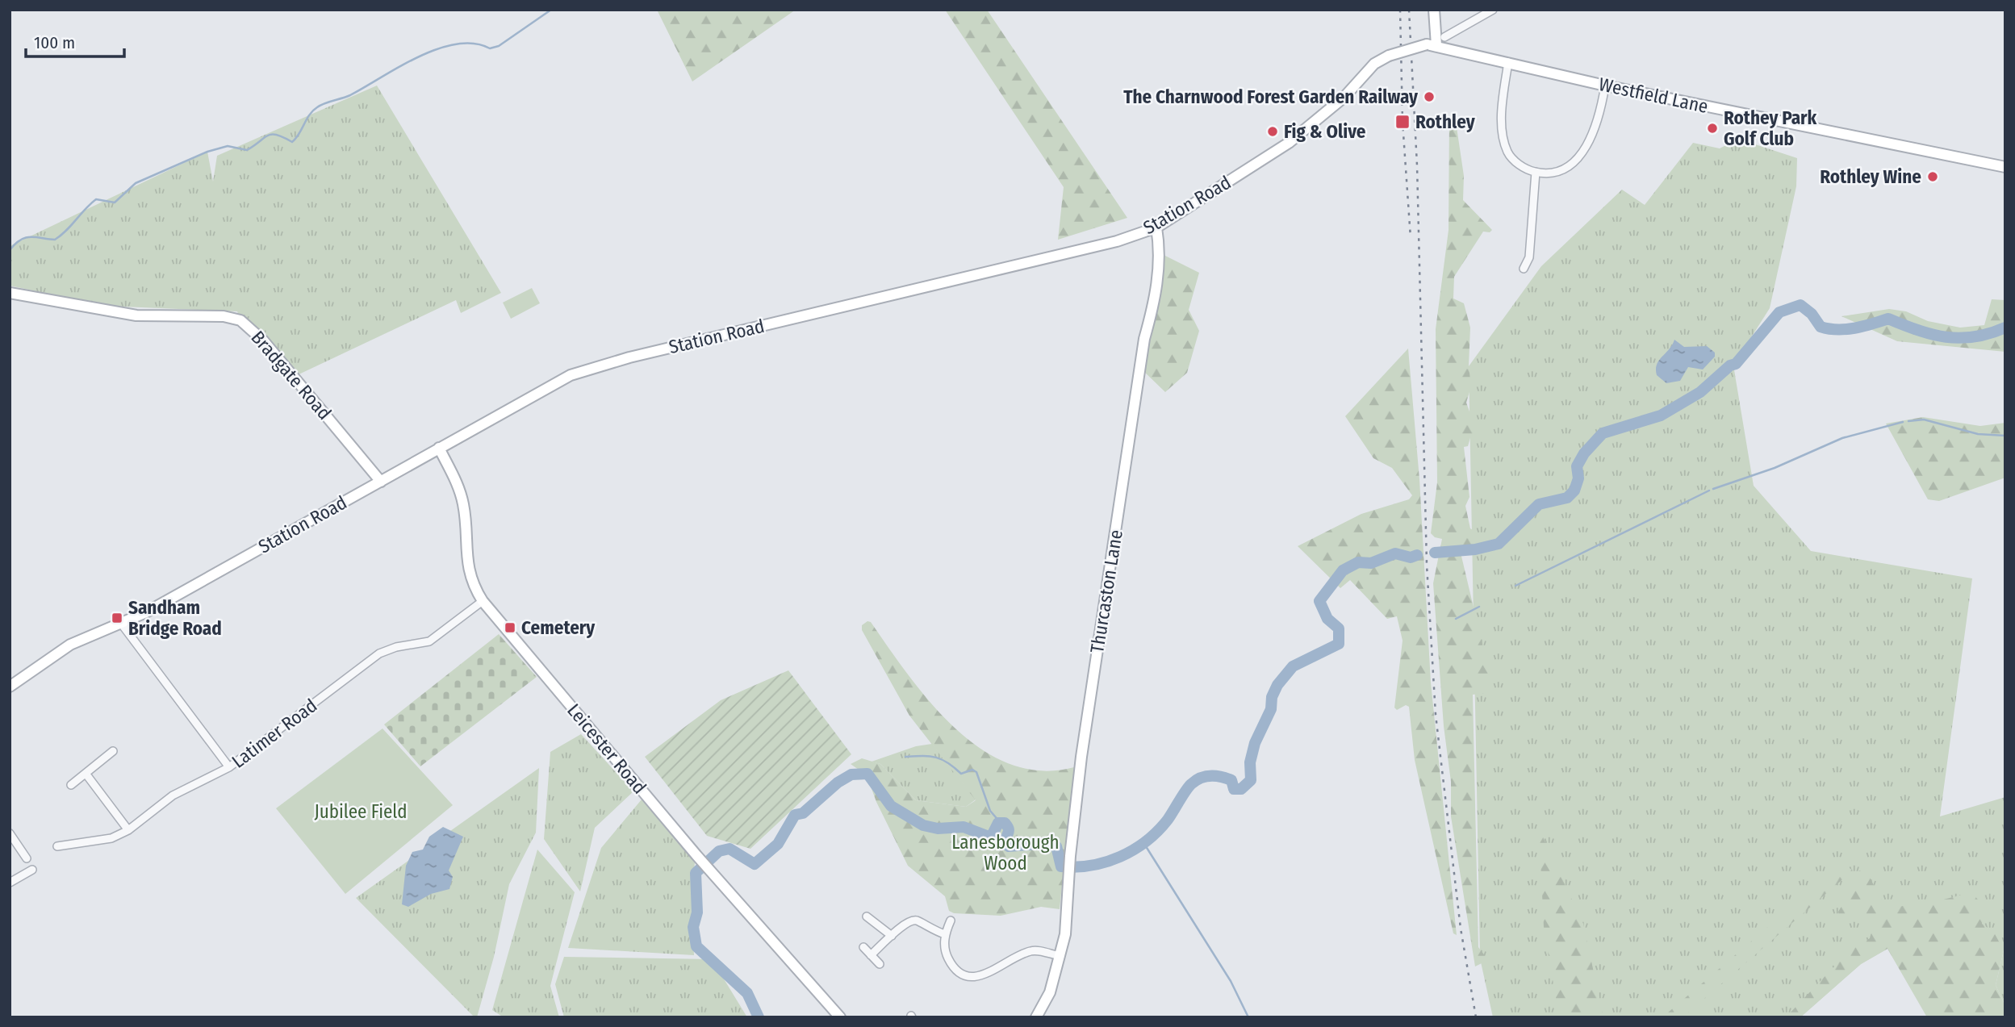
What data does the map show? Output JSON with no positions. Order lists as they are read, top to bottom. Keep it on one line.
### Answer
{"streets":{"street":["Westfield Lane","Station Road","Bradgate Road","Thurcaston Lane","Latimer Road","Leicester Road"]},"crossings":[["Westfield Lane","Station Road"],["Station Road","Bradgate Road"],["Station Road","Thurcaston Lane"],["Station Road","Leicester Road"],["Latimer Road","Leicester Road"]],"parks":["Jubilee Field","Lanesborough Wood"],"places":{"other":["The Charnwood Forest Garden Railway","Rothey Park Golf Club","Fig & Olive","Rothley Wine"],"transit":["Rothley","Sandham Bridge Road","Cemetery"]},"scale_bar":"100 m"}
